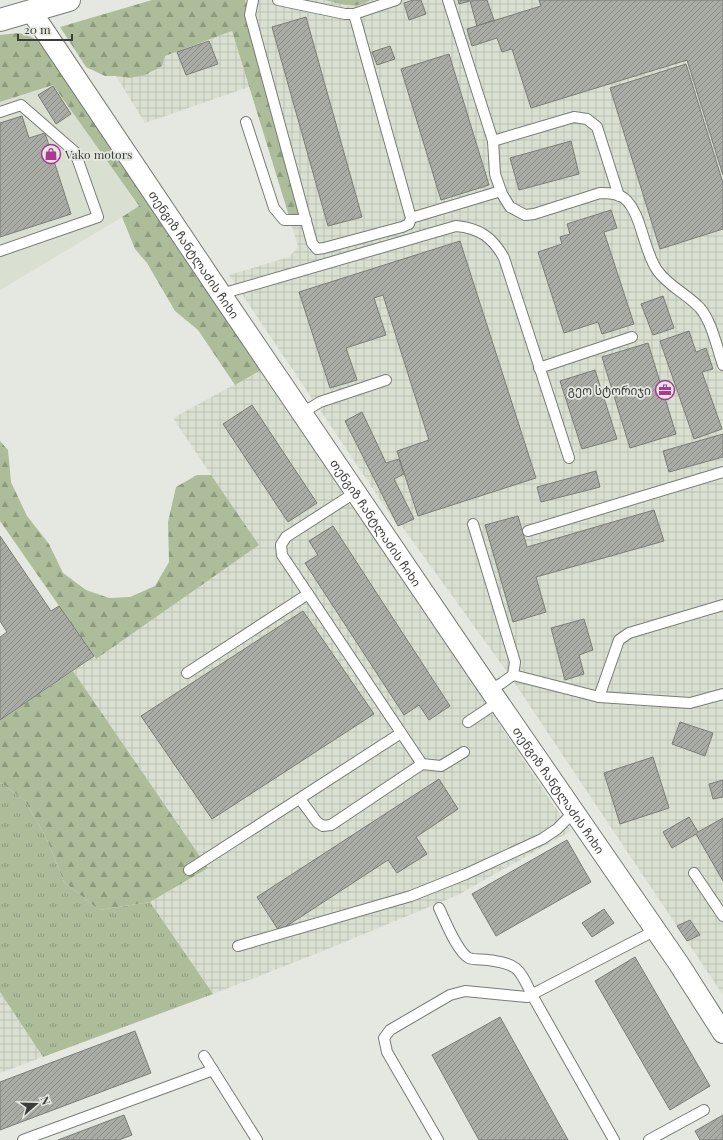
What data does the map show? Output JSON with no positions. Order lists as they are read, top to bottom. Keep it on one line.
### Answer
{"streets":{"street":["თენგიზ ჩანტლაძის ჩიხი"]},"places":{"shop":["Vako motors"],"office":["გეო სტორიჯი"]},"scale_bar":"20 m","north":"right"}
